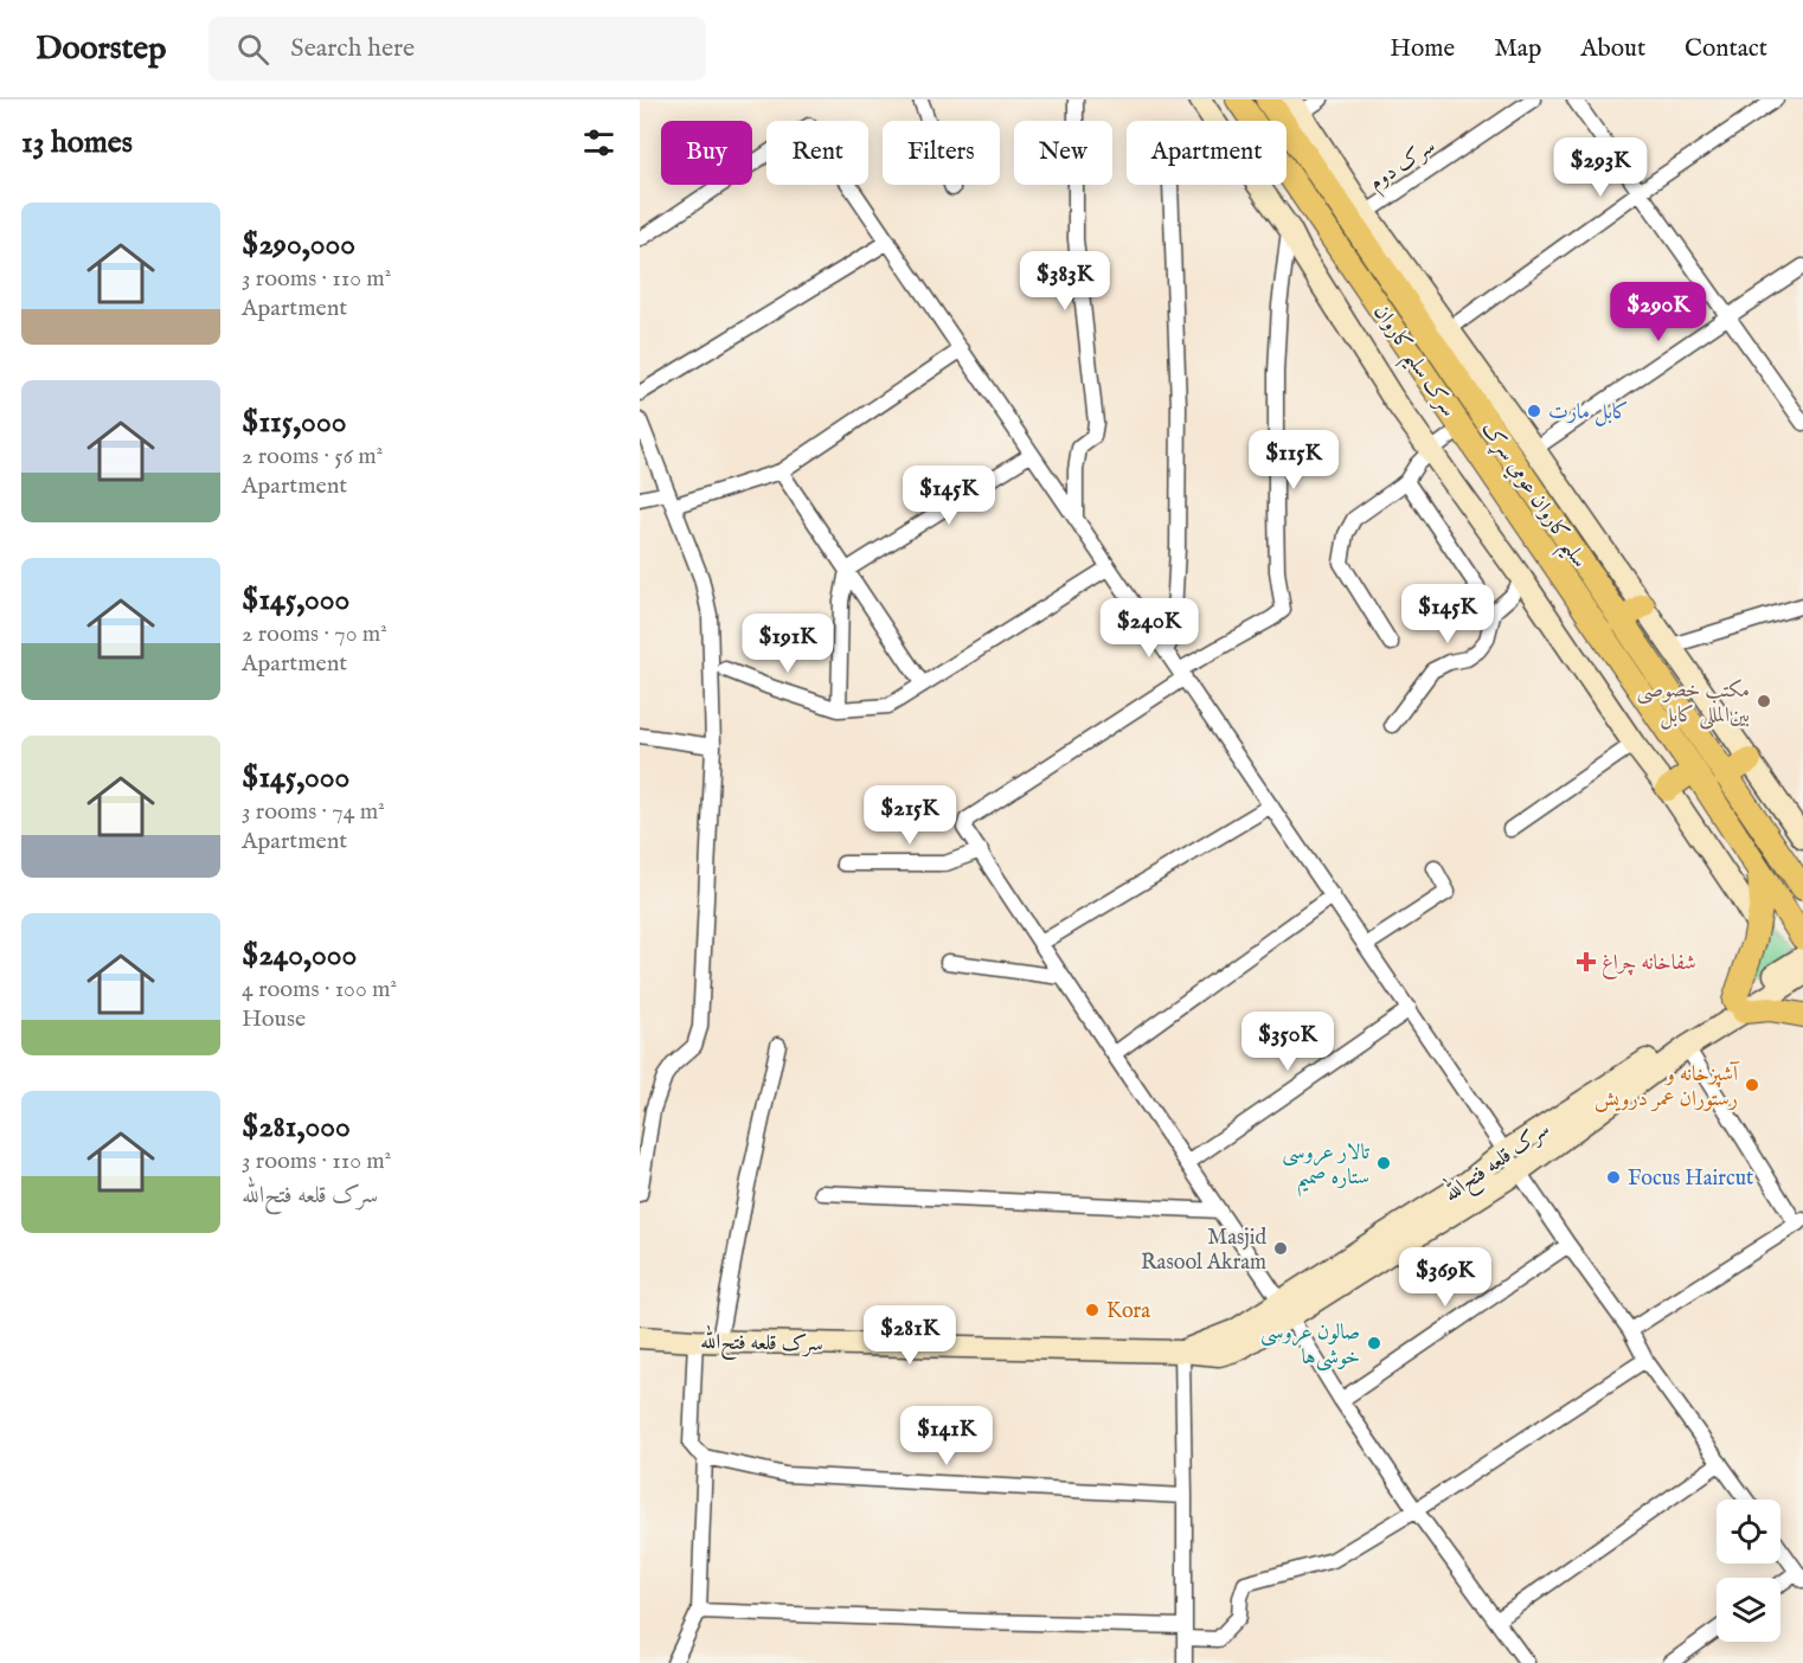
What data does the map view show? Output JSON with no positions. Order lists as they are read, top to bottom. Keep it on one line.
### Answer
{"streets":{"main road":["سرک سلیم کاروان","سلیم کاروان عومي سړک","سرک قلعه فتح‌الله"],"street":["سرک دوم"]},"crossings":[["سرک دوم","سلیم کاروان عومي سړک"]],"places":{"other":["کابل مارت","مکتب خصوصی بین‌المللی کابل","آشپزخانه و رستوران عمر درویش","تالار عروسی ستاره صمیم","Focus Haircut","Masjid Rasool Akram","Kora","صالون عروسی خوشی‌ها"],"health":["شفاخانه چراغ"]},"page":{"header":"Doorstep","search":"Search here","nav":["Home","Map","About","Contact"],"heading":"13 homes","chip":["Buy","Rent","Filters","New","Apartment"],"price":["$293K","$383K","$290K","$115K","$145K","$145K","$240K","$191K","$215K","$350K","$369K","$281K","$141K"],"list":[{"name":"$290,000","note":"3 rooms · 110 m² · Apartment"},{"name":"$115,000","note":"2 rooms · 56 m² · Apartment"},{"name":"$145,000","note":"2 rooms · 70 m² · Apartment"},{"name":"$145,000","note":"3 rooms · 74 m² · Apartment"},{"name":"$240,000","note":"4 rooms · 100 m² · House"},{"name":"$281,000","note":"3 rooms · 110 m² · سرک قلعه فتح‌الله"}]}}
